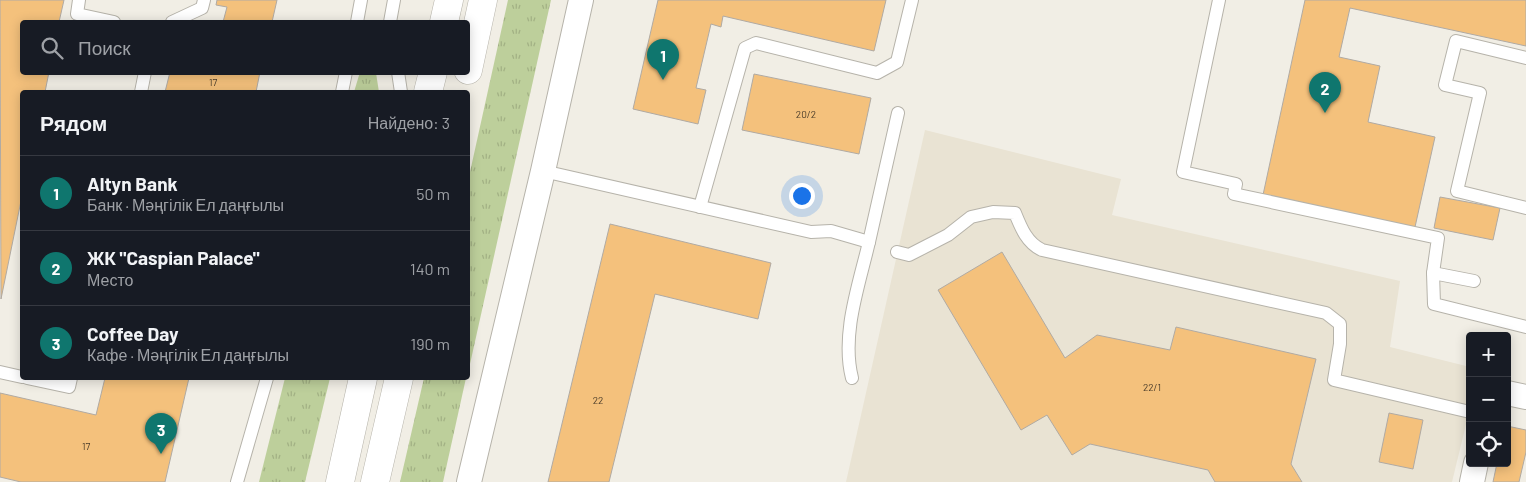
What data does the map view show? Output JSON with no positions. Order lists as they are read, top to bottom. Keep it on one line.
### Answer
{"house_numbers":["17","20/2","22/1","22","17"],"page":{"search":"Поиск","pins":["1","2","3"],"heading":["Рядом","Найдено: 3"],"list":[{"mark":"1","name":"Altyn Bank","note":"Банк · Мәңгілік Ел даңғылы","value":"50 m"},{"mark":"2","name":"ЖК \"Caspian Palace\"","note":"Место","value":"140 m"},{"mark":"3","name":"Coffee Day","note":"Кафе · Мәңгілік Ел даңғылы","value":"190 m"}],"map_buttons":["+","−"]}}
